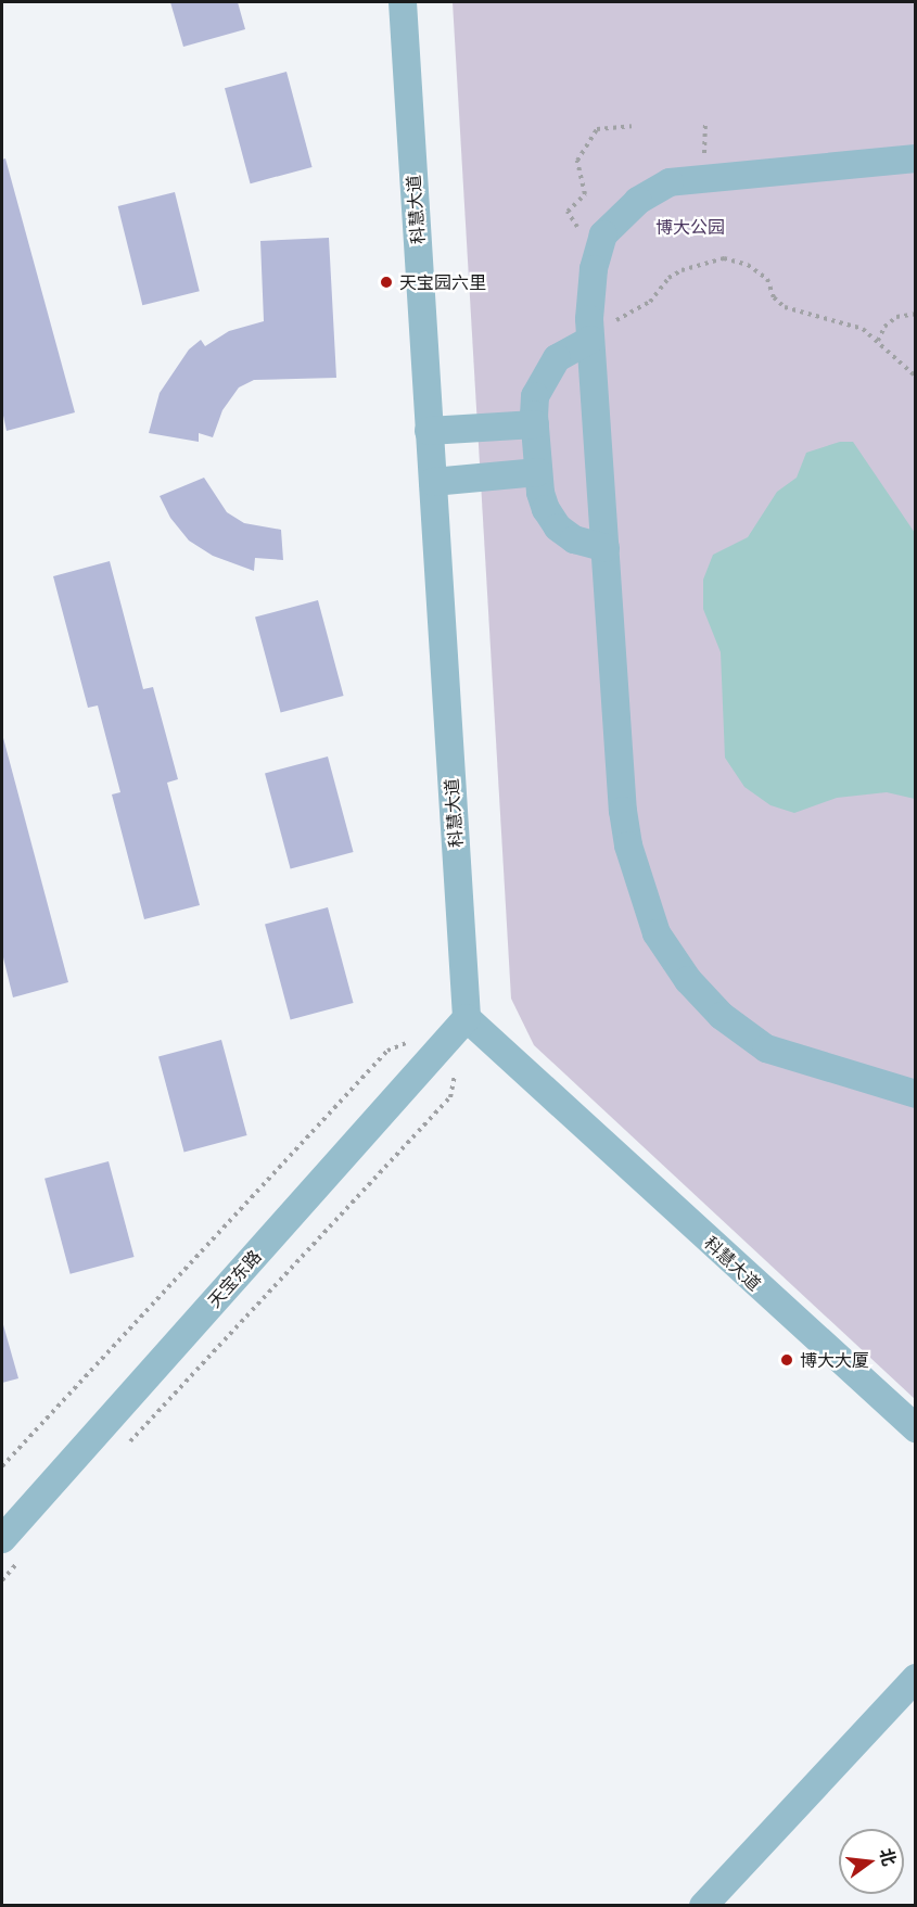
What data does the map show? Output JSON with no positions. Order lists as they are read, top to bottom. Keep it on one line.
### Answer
{"streets":{"street":["科慧大道","天宝东路"]},"crossings":[["科慧大道","天宝东路"]],"parks":["博大公园"],"places":["天宝园六里","博大大厦"],"north":"right"}
